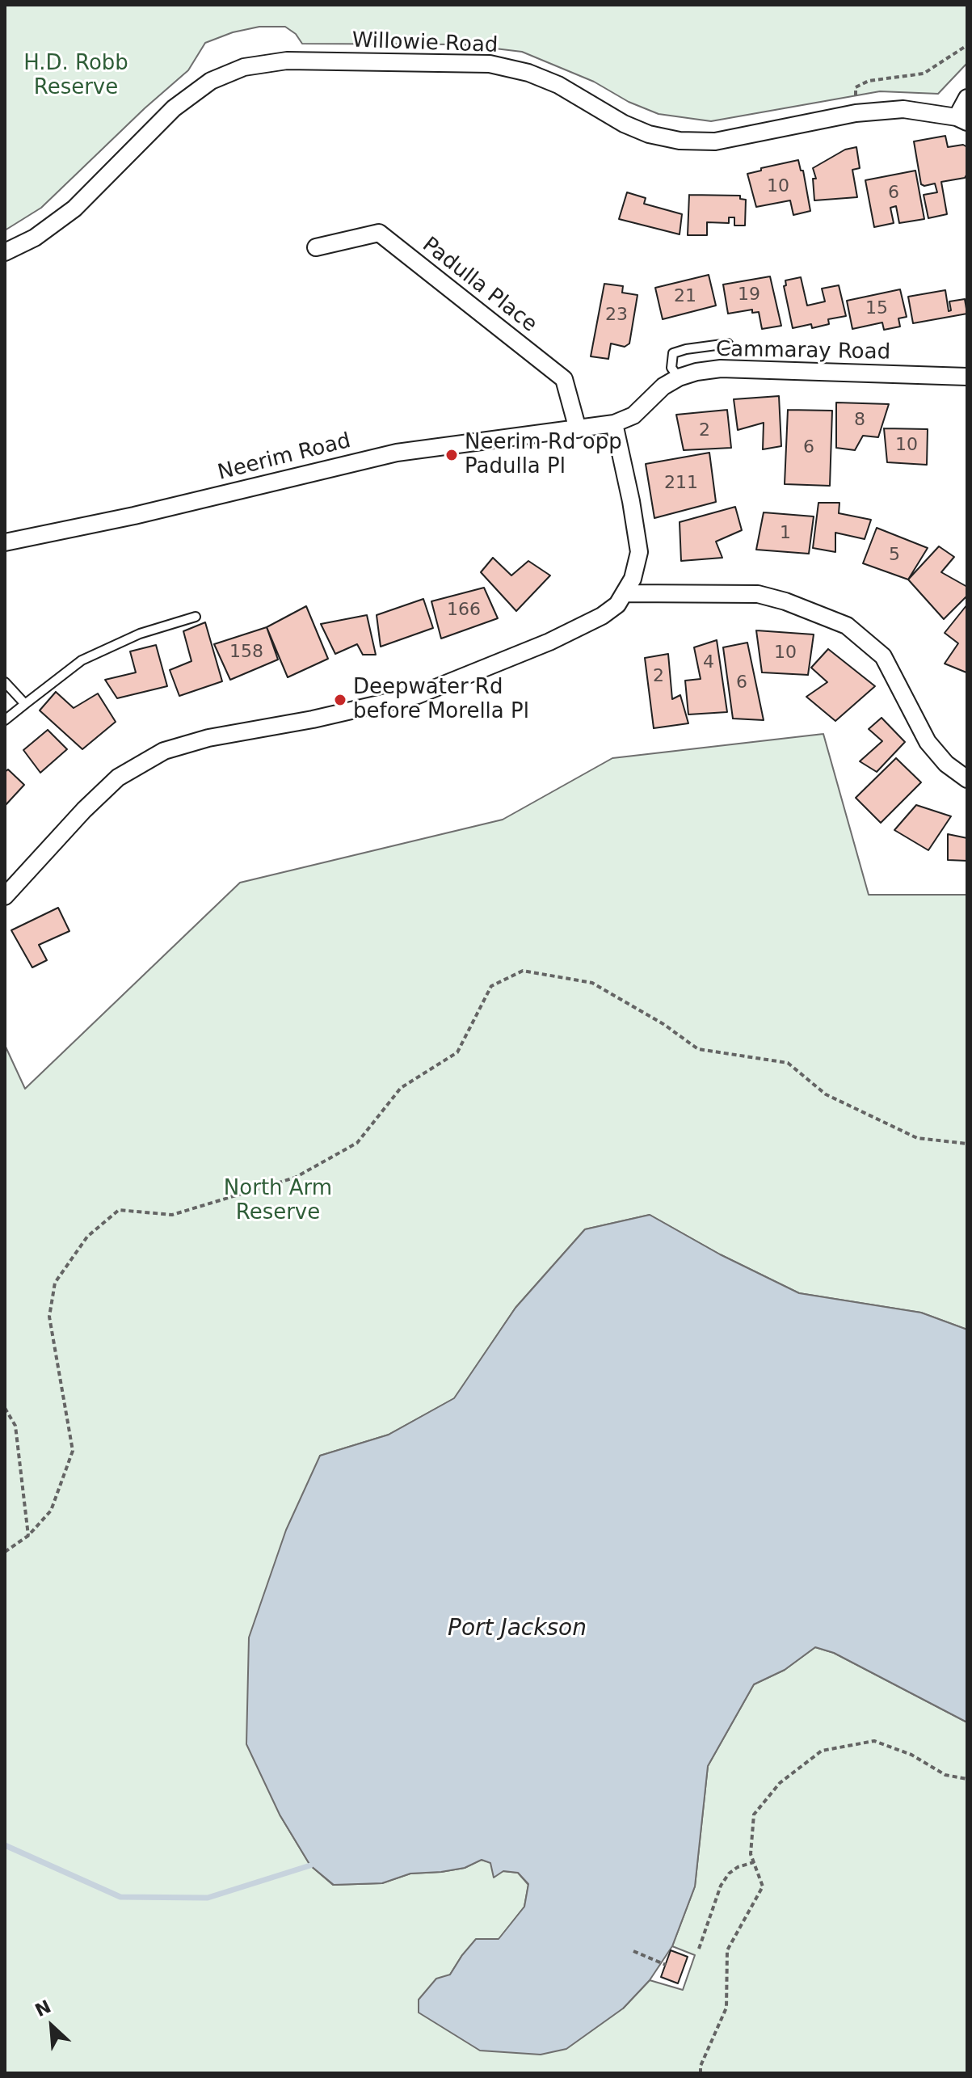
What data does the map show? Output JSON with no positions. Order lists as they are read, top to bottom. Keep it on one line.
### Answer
{"streets":{"street":["Willowie Road","Padulla Place","Cammaray Road","Neerim Road"]},"crossings":[["Padulla Place","Cammaray Road"],["Padulla Place","Neerim Road"],["Cammaray Road","Neerim Road"]],"water":["Port Jackson"],"parks":["H.D. Robb Reserve","North Arm Reserve"],"places":["Neerim Rd opp Padulla Pl","Deepwater Rd before Morella Pl"],"house_numbers":["10","6","19","21","15","23","8","2","10","6","211","1","5","166","158","10","4","2","6"],"north":"top left"}
